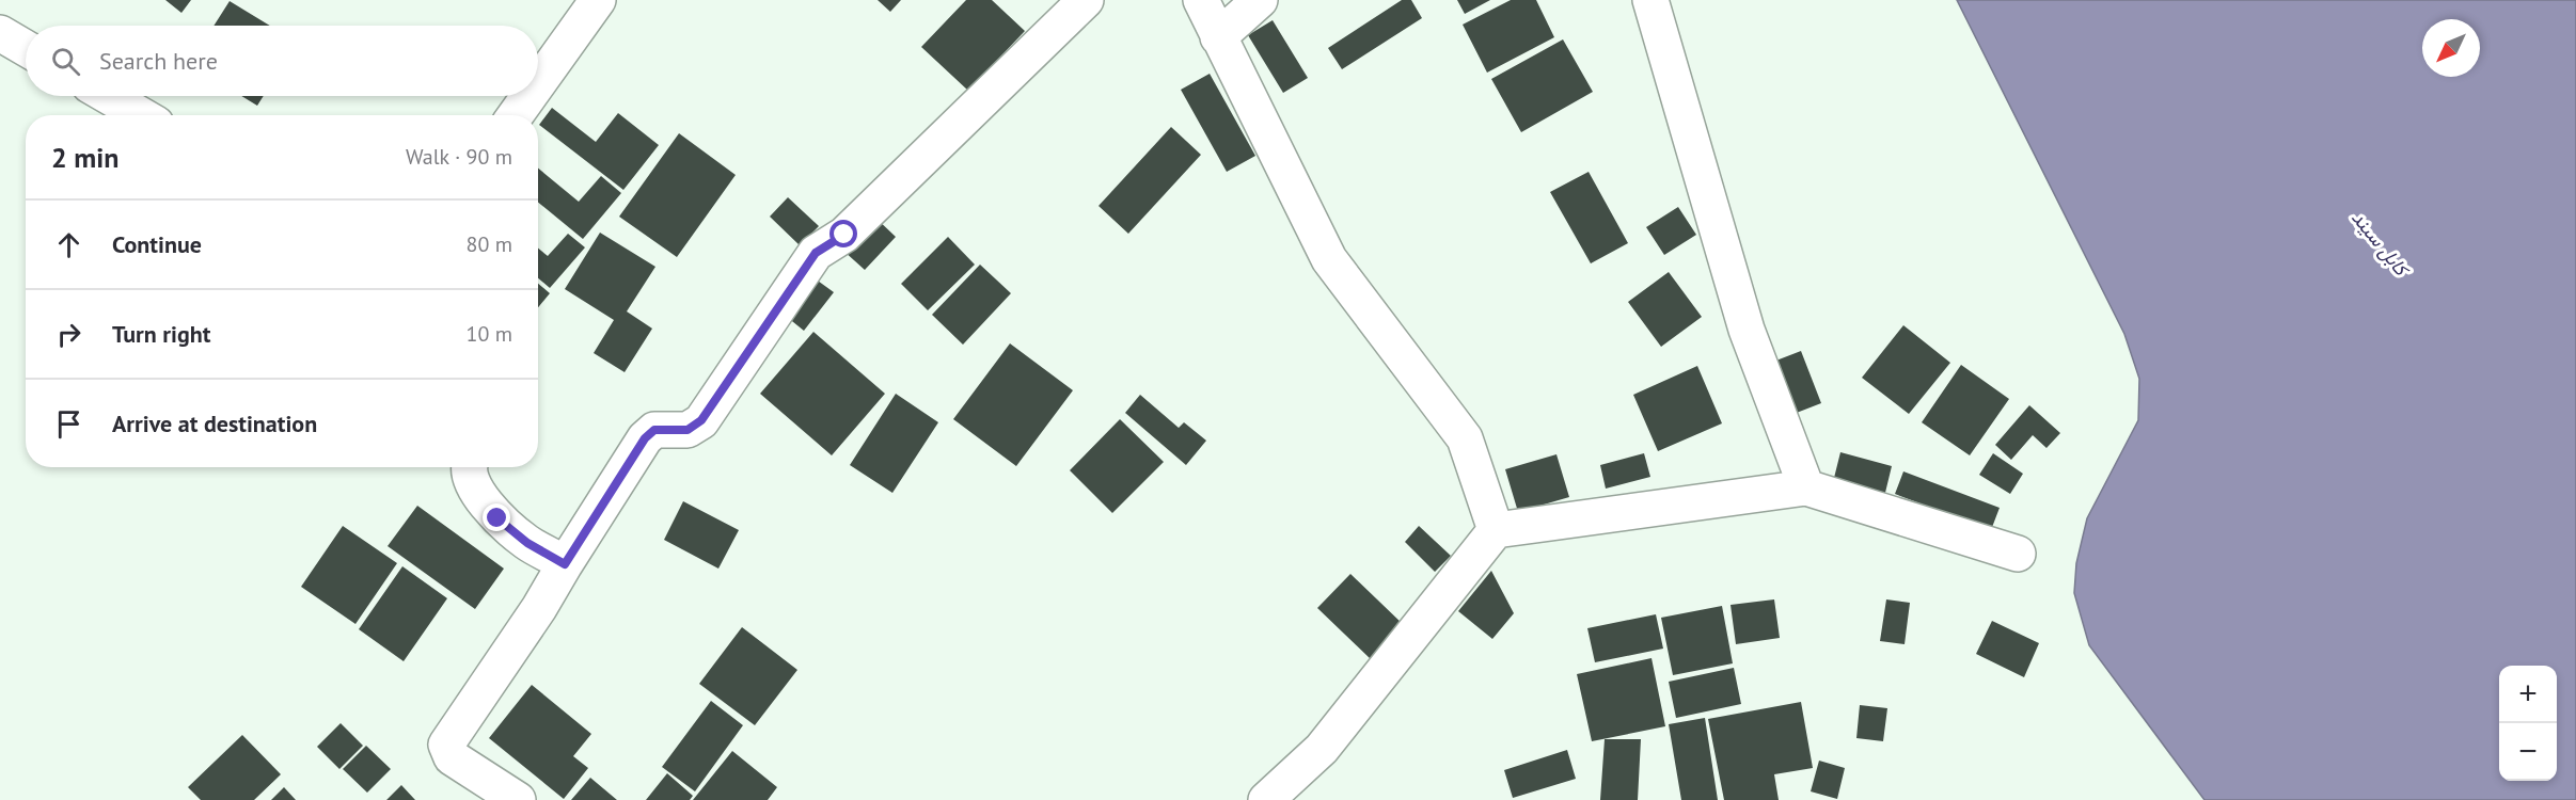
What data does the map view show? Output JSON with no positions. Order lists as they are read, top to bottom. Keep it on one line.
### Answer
{"water":["کابل سيند"],"north":"bottom left","page":{"search":"Search here","heading":["2 min","Walk · 90 m"],"list":[["Continue","80 m"],["Turn right","10 m"],"Arrive at destination"],"map_buttons":["+","−"]}}
